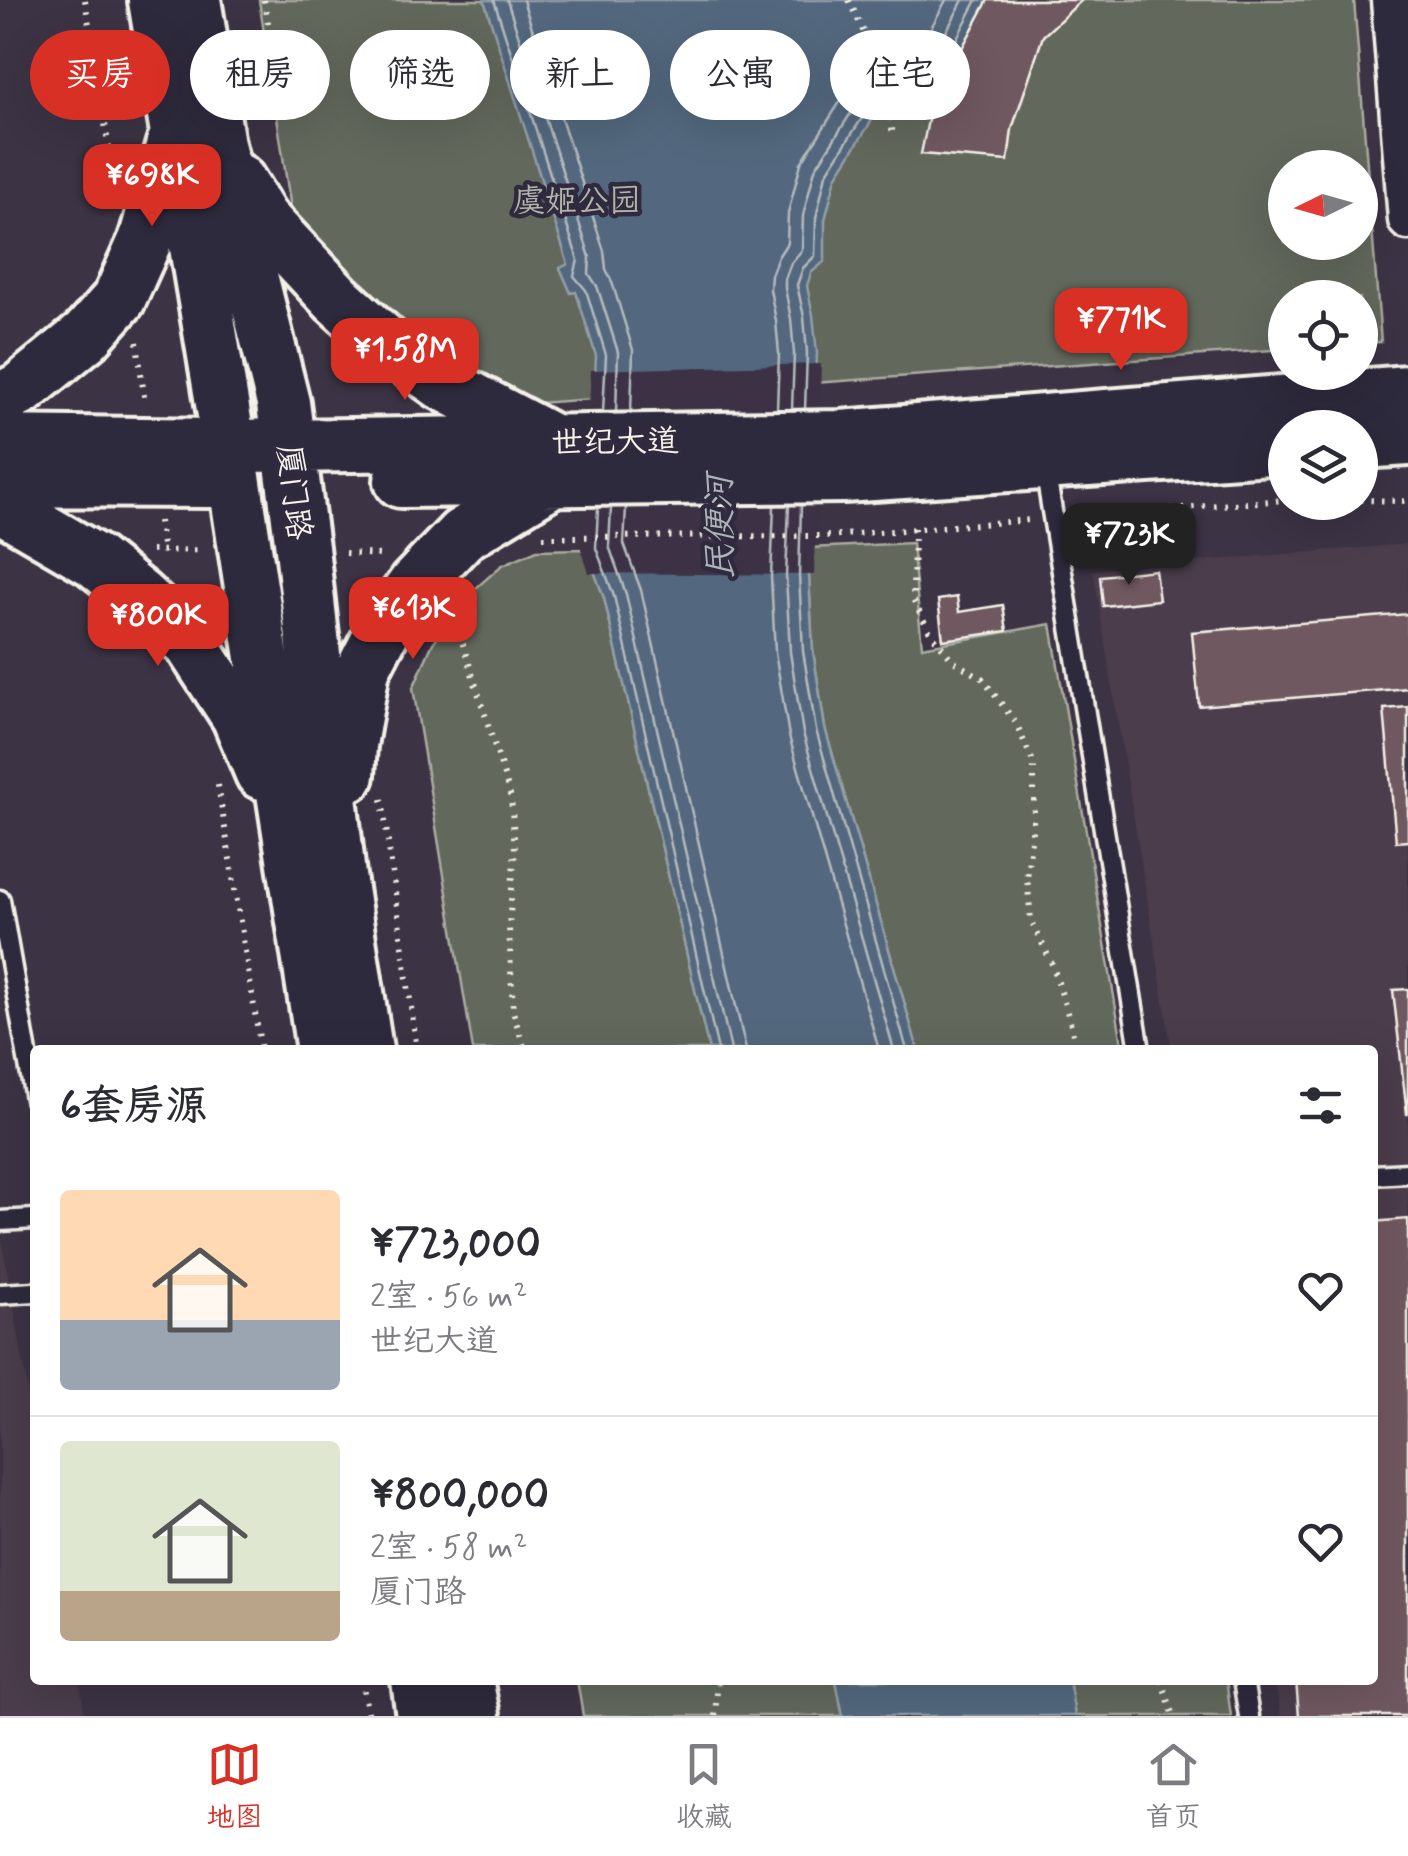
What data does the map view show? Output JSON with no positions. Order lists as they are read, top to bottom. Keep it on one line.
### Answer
{"streets":{"street":["世纪大道","厦门路"]},"crossings":[["世纪大道","厦门路"]],"water":["民便河"],"parks":["虞姬公园"],"north":"left","page":{"chip":["买房","租房","筛选","新上","公寓","住宅"],"price":["¥698K","¥771K","¥1.58M","¥723K","¥613K","¥800K"],"heading":"6套房源","list":[{"name":"¥723,000","note":"2室 · 56 m² · 世纪大道"},{"name":"¥800,000","note":"2室 · 58 m² · 厦门路"}],"tabs":["地图","收藏","首页"]}}
